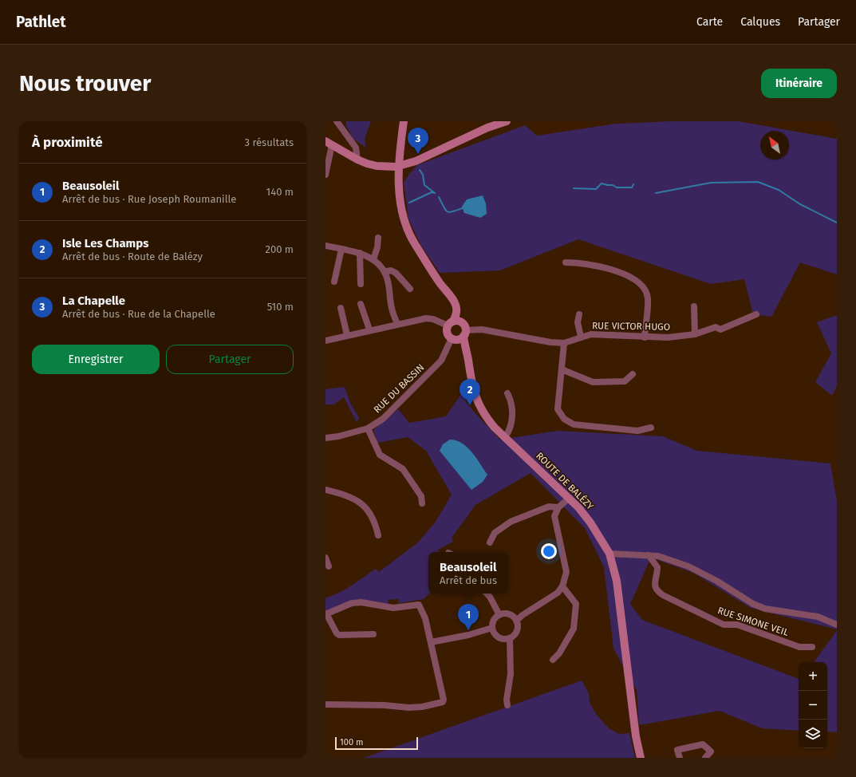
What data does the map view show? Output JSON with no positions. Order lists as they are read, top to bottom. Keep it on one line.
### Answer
{"streets":{"main road":["ROUTE DE BALÉZY"],"street":["RUE VICTOR HUGO","RUE DU BASSIN","RUE SIMONE VEIL"]},"crossings":[["RUE VICTOR HUGO","RUE DU BASSIN"],["RUE VICTOR HUGO","ROUTE DE BALÉZY"],["RUE DU BASSIN","ROUTE DE BALÉZY"]],"scale_bar":"100 m","north":"top left","page":{"header":"Pathlet","nav":["Carte","Calques","Partager"],"buttons":["Itinéraire",["Enregistrer","Partager"]],"title":"Nous trouver","heading":["À proximité","3 résultats"],"pins":["3","2","1"],"list":[{"mark":"1","name":"Beausoleil","note":"Arrêt de bus · Rue Joseph Roumanille","value":"140 m"},{"mark":"2","name":"Isle Les Champs","note":"Arrêt de bus · Route de Balézy","value":"200 m"},{"mark":"3","name":"La Chapelle","note":"Arrêt de bus · Rue de la Chapelle","value":"510 m"}],"popup":["Beausoleil","Arrêt de bus"],"map_buttons":["+","−"],"scale":"100 m"}}
